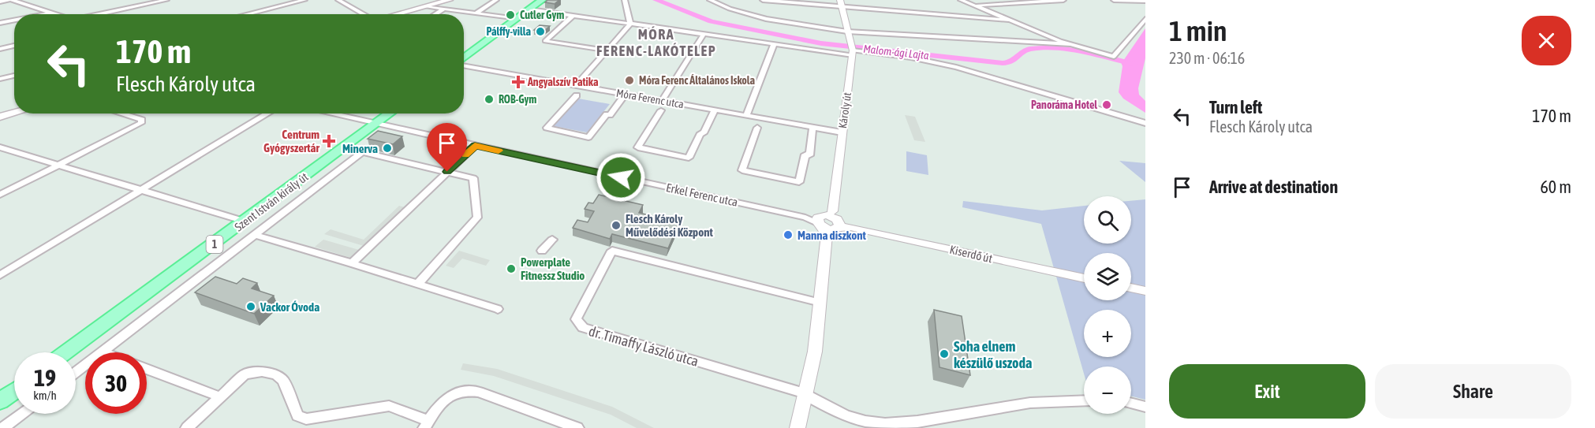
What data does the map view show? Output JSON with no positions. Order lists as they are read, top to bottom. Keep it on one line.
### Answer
{"streets":{"main road":["Szent István király út","1"],"street":["Móra Ferenc utca","Károly út","Erkel Ferenc utca","Kiserdő út","dr. Timaffy László utca"]},"crossings":[["Móra Ferenc utca","Károly út"],["Károly út","Erkel Ferenc utca"],["Károly út","Kiserdő út"],["Károly út","dr. Timaffy László utca"],["Erkel Ferenc utca","Szent István király út"],["Erkel Ferenc utca","Kiserdő út"]],"districts":["MÓRA FERENC-LAKÓTELEP"],"water":["Malom-ági Lajta"],"places":{"other":["Cutler Gym","Pálffy-villa","Móra Ferenc Általános Iskola","ROB-Gym","Panoráma Hotel","Minerva","Flesch Károly Művelődési Központ","Manna diszkont","Powerplate Fitnessz Studio","Vackor Óvoda","Soha elnem készülő uszoda"],"health":["Angyalszív Patika","Centrum Gyógyszertár"]},"page":{"heading":["1 min","230 m · 06:16"],"turn":["170 m","Flesch Károly utca"],"list":[{"name":"Turn left","note":"Flesch Károly utca","value":"170 m"},{"name":"Arrive at destination","value":"60 m"}],"map_buttons":["+","−"],"speed":"19 km/h","limit":"30","buttons":["Exit","Share"]}}
